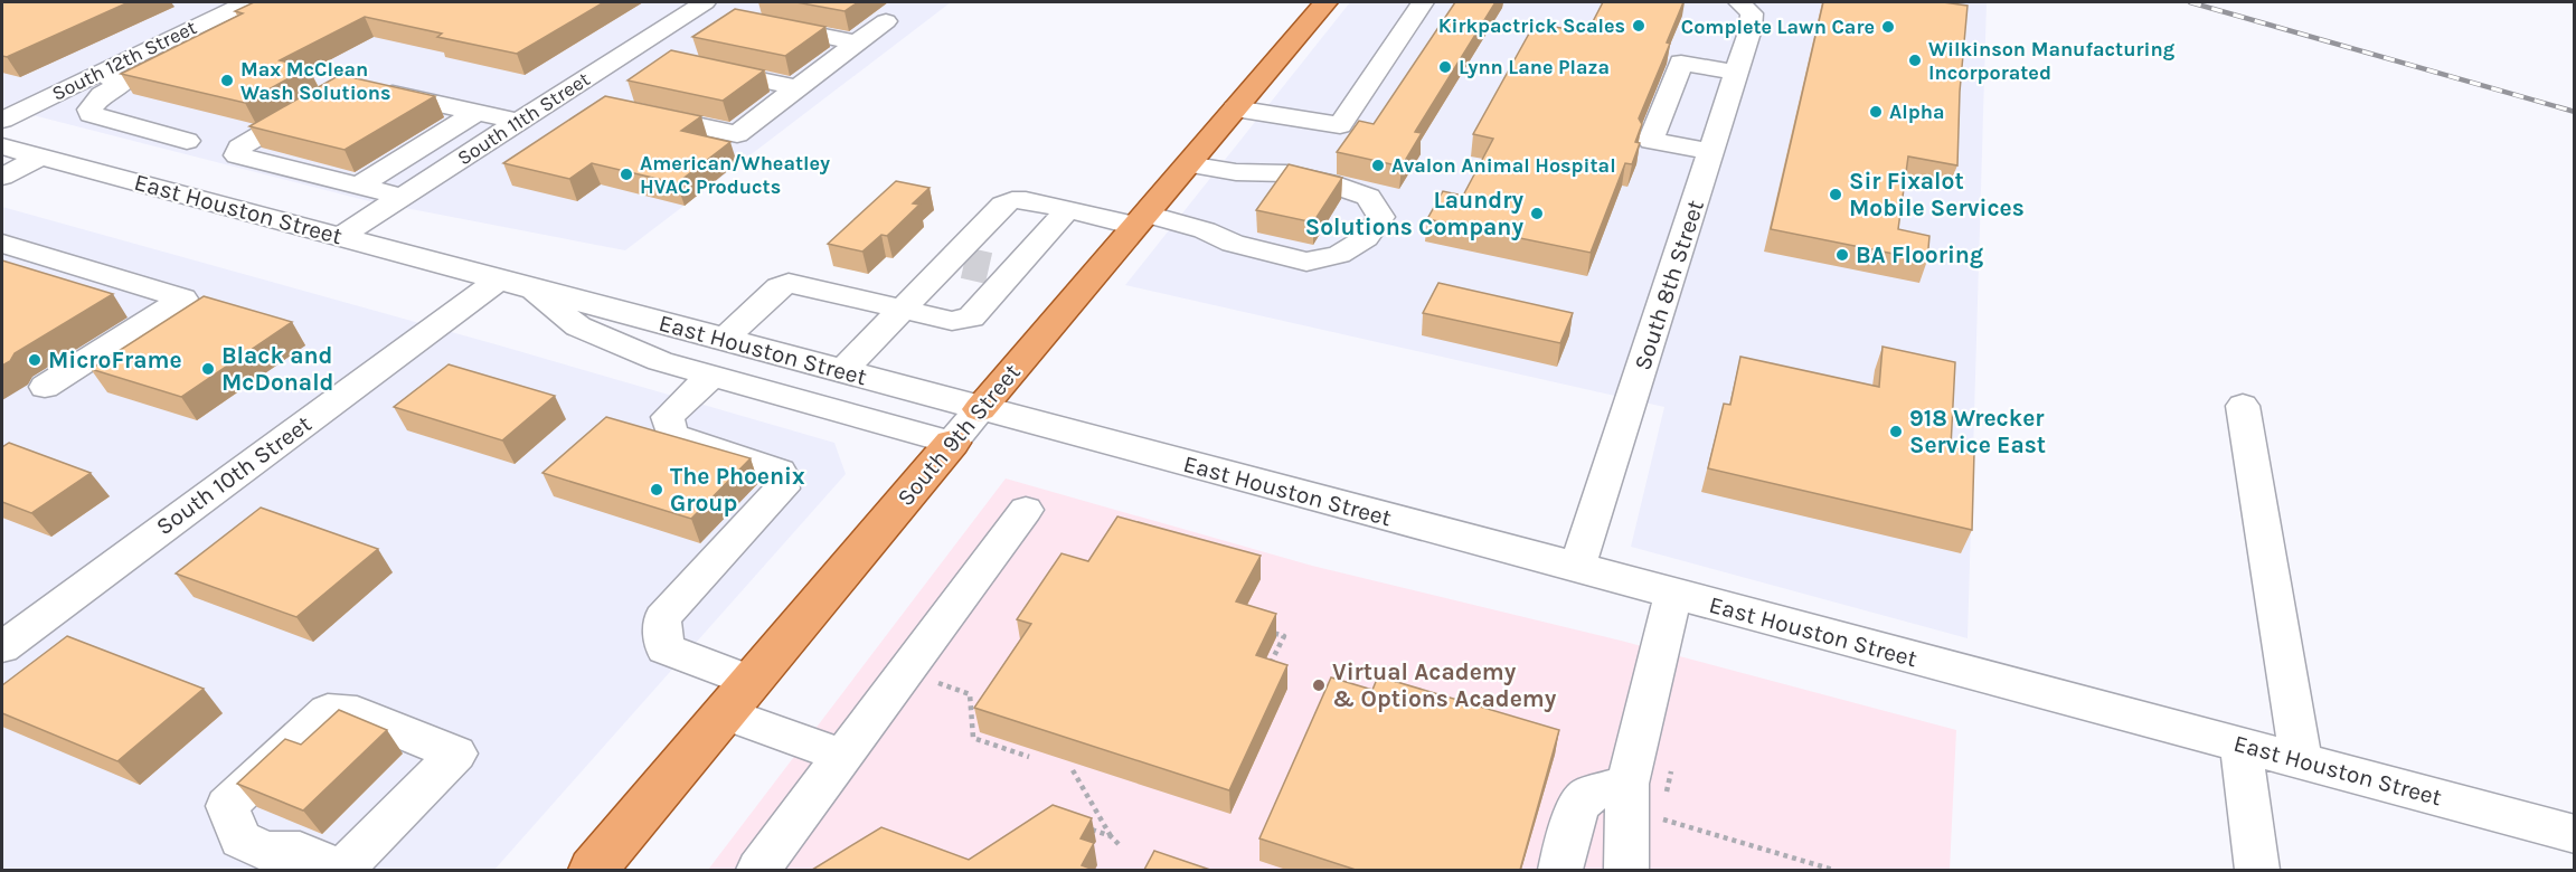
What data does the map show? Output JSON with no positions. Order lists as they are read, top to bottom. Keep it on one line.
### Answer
{"streets":{"main road":["South 9th Street"],"street":["South 12th Street","South 11th Street","East Houston Street","South 8th Street","South 10th Street"]},"crossings":[["South 11th Street","East Houston Street"],["East Houston Street","South 8th Street"],["East Houston Street","South 9th Street"],["East Houston Street","South 10th Street"]],"places":["Kirkpactrick Scales","Complete Lawn Care","Wilkinson Manufacturing Incorporated","Lynn Lane Plaza","Max McClean Wash Solutions","Alpha","Avalon Animal Hospital","American/Wheatley HVAC Products","Sir Fixalot Mobile Services","Laundry Solutions Company","BA Flooring","MicroFrame","Black and McDonald","918 Wrecker Service East","The Phoenix Group","Virtual Academy & Options Academy"]}
